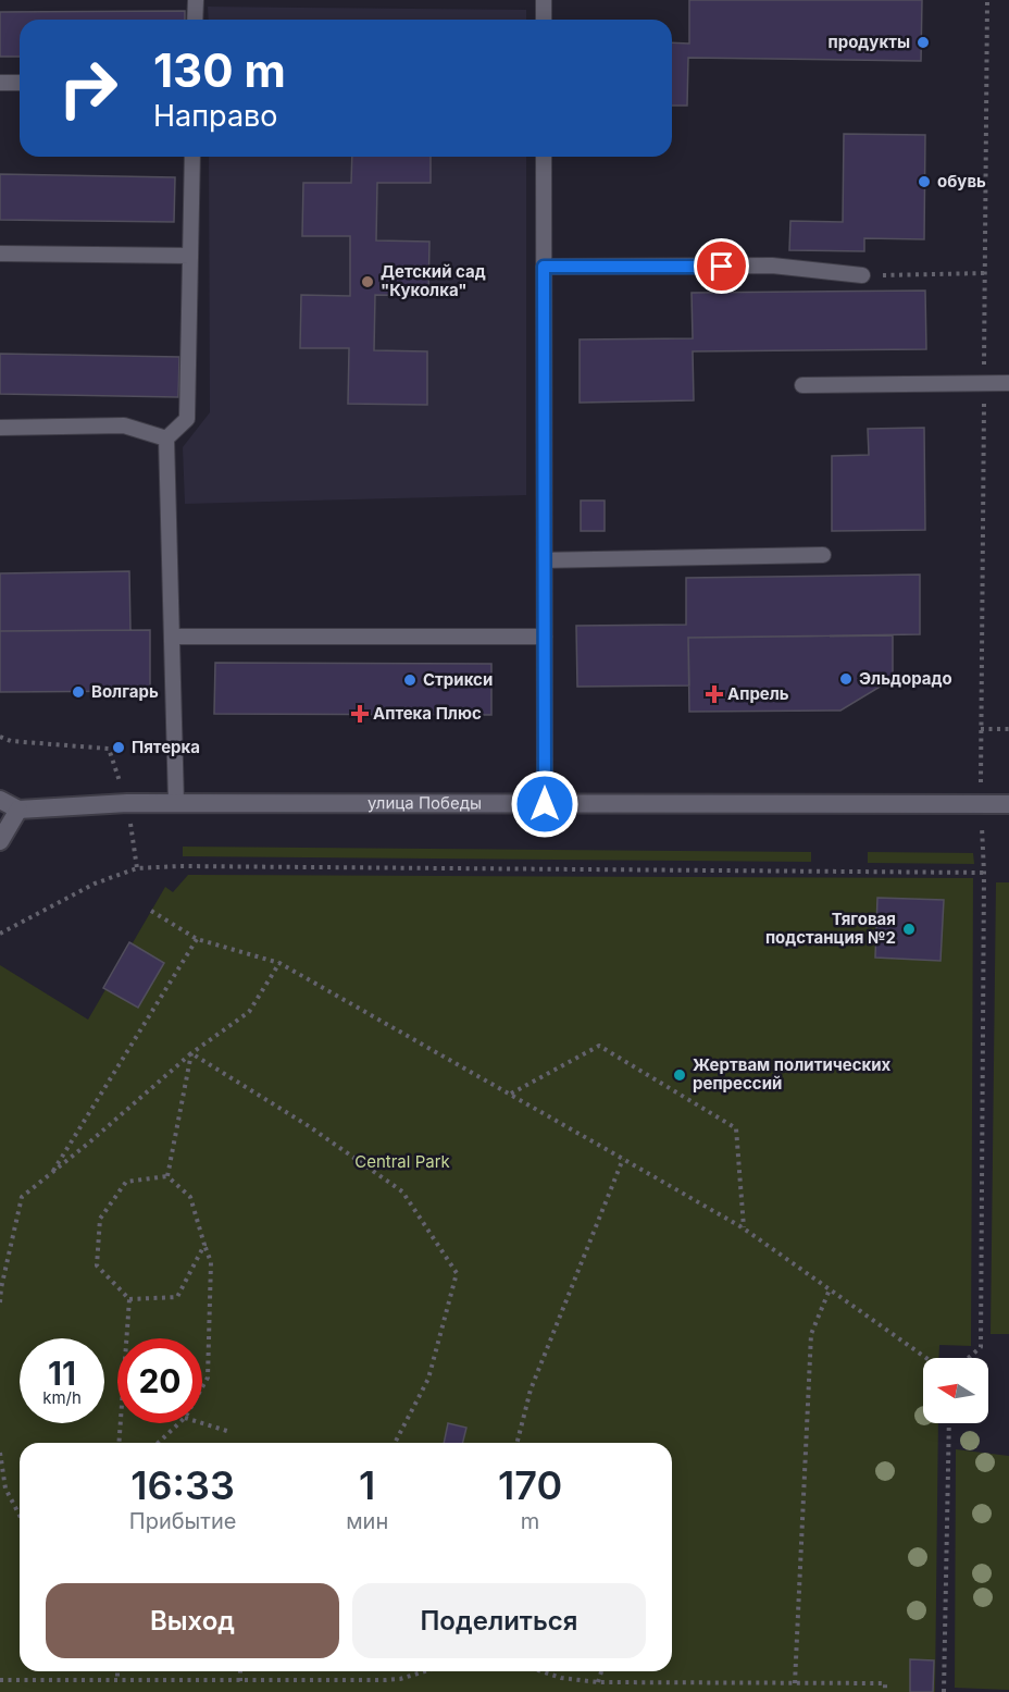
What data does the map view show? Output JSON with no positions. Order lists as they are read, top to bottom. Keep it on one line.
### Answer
{"streets":{"main road":["улица Победы"]},"parks":["Central Park"],"places":{"other":["продукты","обувь","Детский сад \"Куколка\"","Эльдорадо","Стрикси","Волгарь","Пятерка","Тяговая подстанция №2","Жертвам политических репрессий"],"health":["Апрель","Аптека Плюс"]},"north":"left","page":{"turn":["130 m","Направо"],"speed":"11 km/h","limit":"20","eta":["16:33","Прибытие","1","мин","170","m"],"buttons":["Выход","Поделиться"]}}
